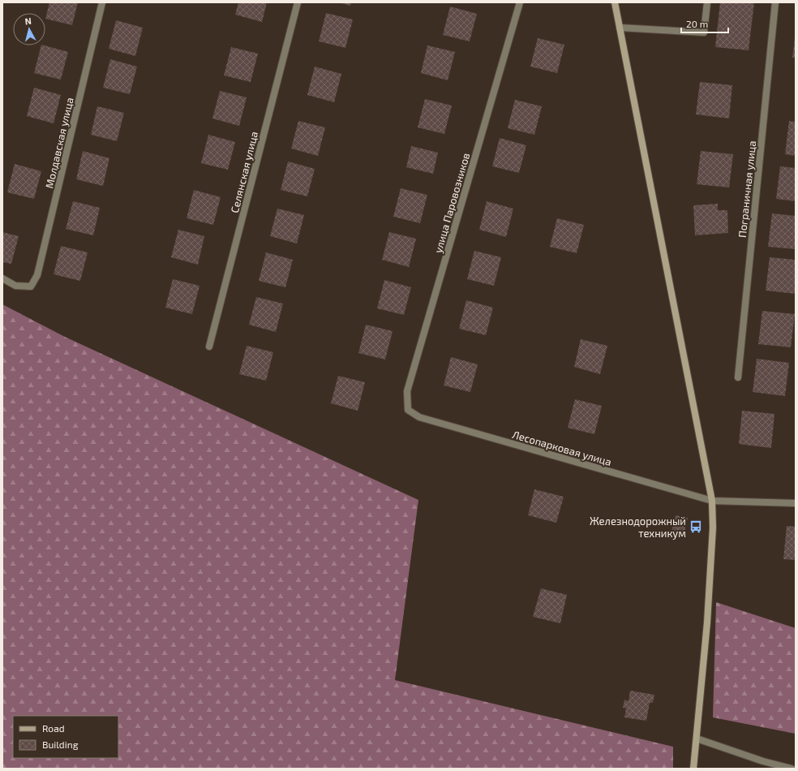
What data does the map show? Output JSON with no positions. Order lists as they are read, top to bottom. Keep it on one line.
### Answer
{"streets":{"street":["Молдавская улица","Селянская улица","Пограничная улица","улица Паровозников","Лесопарковая улица"]},"crossings":[["улица Паровозников","Лесопарковая улица"]],"places":{"bus stop":["Железнодорожный техникум"]},"legend":["Road","Building"],"scale_bar":"20 m","north":"top"}
